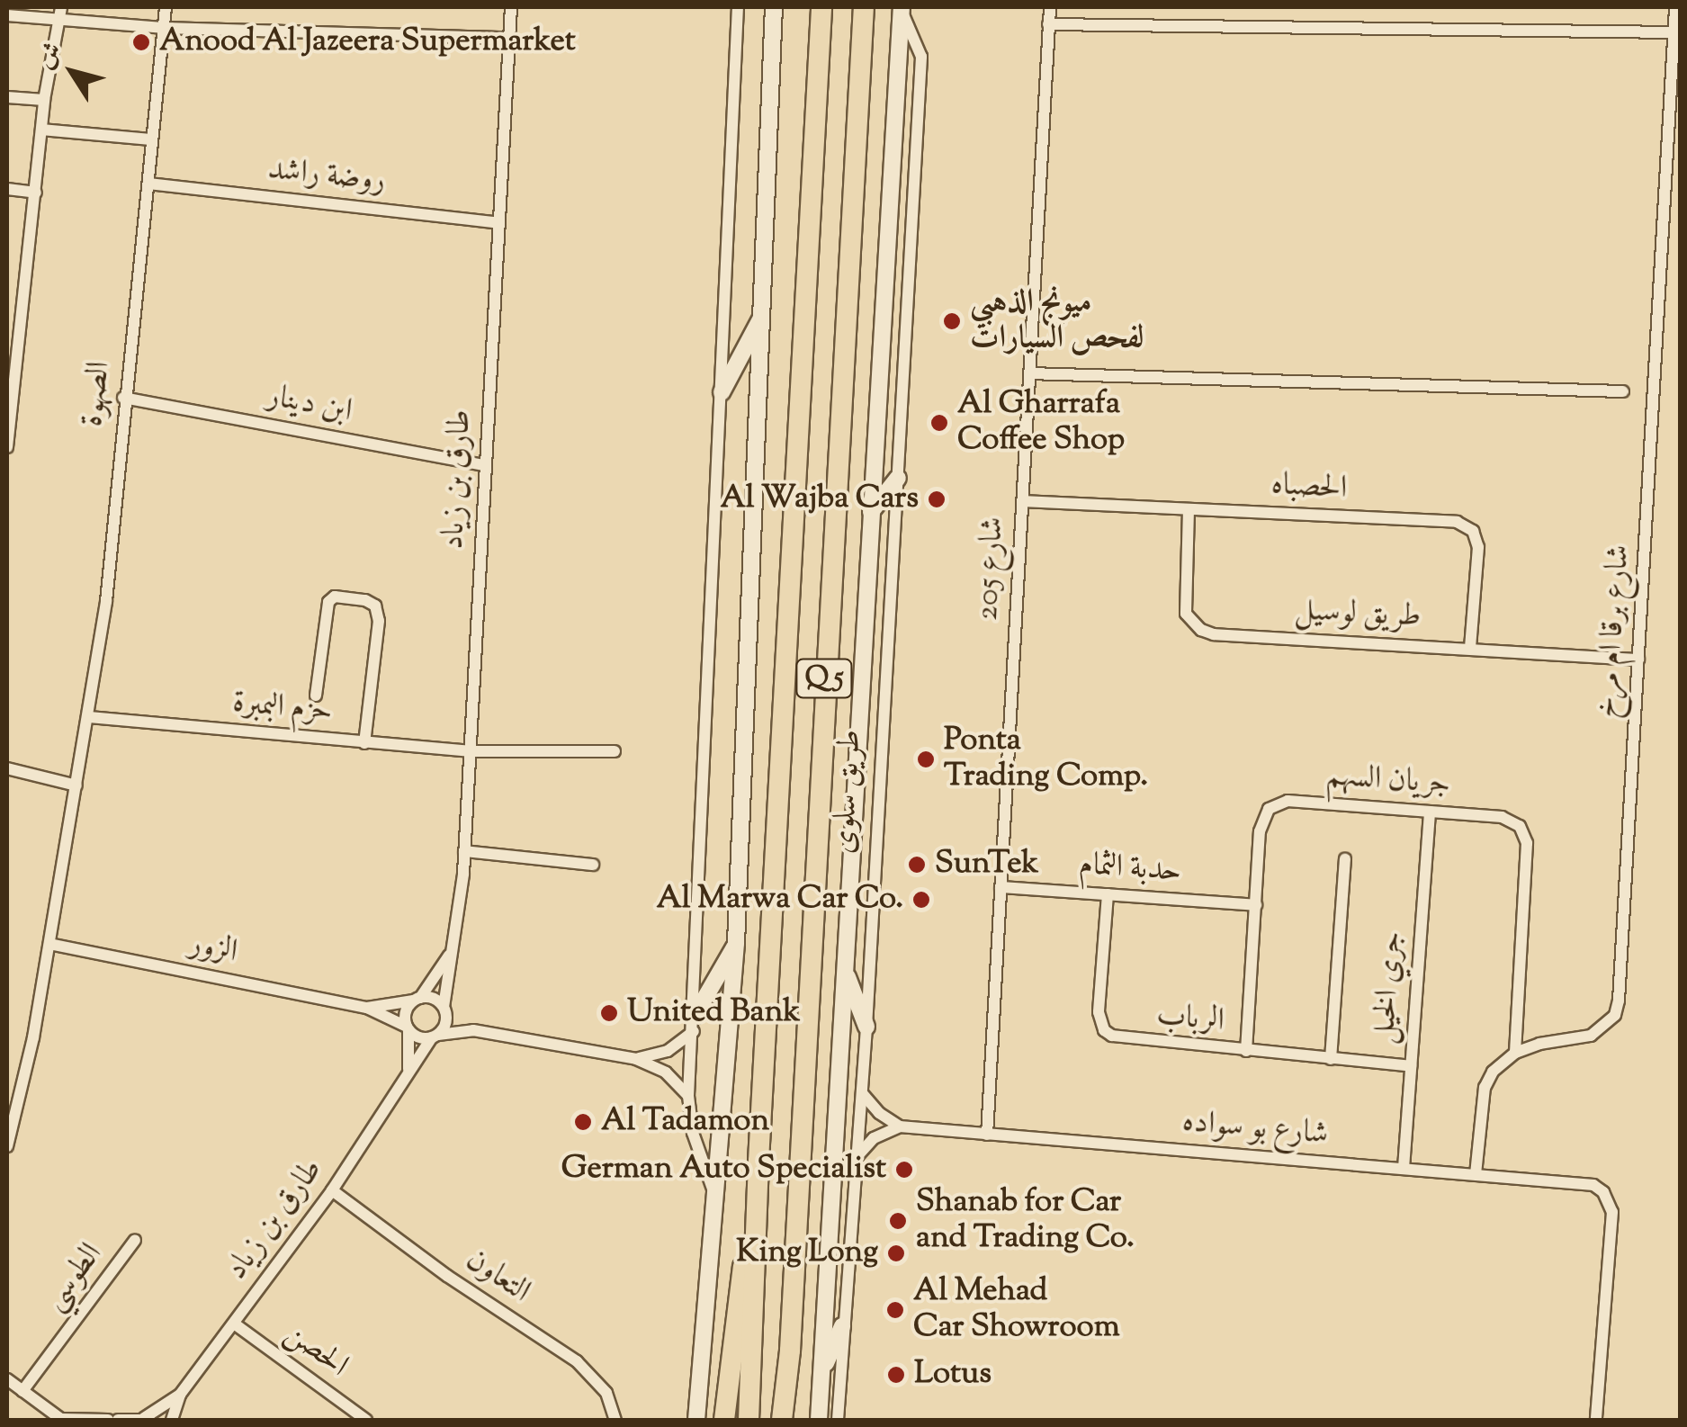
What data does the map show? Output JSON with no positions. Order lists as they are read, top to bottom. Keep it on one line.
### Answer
{"streets":{"highway":["Q5","طريق سلوى"],"street":["روضة راشد","الصهوة","ابن دينار","طارق بن زياد","الحصباه","شارع 205","طريق لوسيل","شارع برقا ام مرخ","حزم البمبرة","جريان السهم","حدبة الثمام","الزور","جري الخيل","الرباب","شارع بو سواده","التعاون","الطوسي","الحصن"]},"crossings":[["روضة راشد","الصهوة"],["روضة راشد","طارق بن زياد"],["الصهوة","ابن دينار"],["الصهوة","حزم البمبرة"],["الصهوة","الزور"],["ابن دينار","طارق بن زياد"],["طارق بن زياد","حزم البمبرة"],["طارق بن زياد","الزور"],["طارق بن زياد","التعاون"],["طارق بن زياد","الحصن"],["الحصباه","شارع 205"],["الحصباه","طريق لوسيل"],["شارع 205","حدبة الثمام"],["شارع 205","شارع بو سواده"],["طريق لوسيل","شارع برقا ام مرخ"],["شارع برقا ام مرخ","جريان السهم"],["جريان السهم","حدبة الثمام"],["جريان السهم","جري الخيل"],["جريان السهم","الرباب"],["حدبة الثمام","الرباب"],["جري الخيل","الرباب"],["جري الخيل","شارع بو سواده"]],"places":["Anood Al Jazeera Supermarket","ميونج الذهبي لفحص السيارات","Al Gharrafa Coffee Shop","Al Wajba Cars","Ponta Trading Comp.","SunTek","Al Marwa Car Co.","United Bank","Al Tadamon","German Auto Specialist","Shanab for Car and Trading Co.","King Long","Al Mehad Car Showroom","Lotus"],"north":"top left"}
